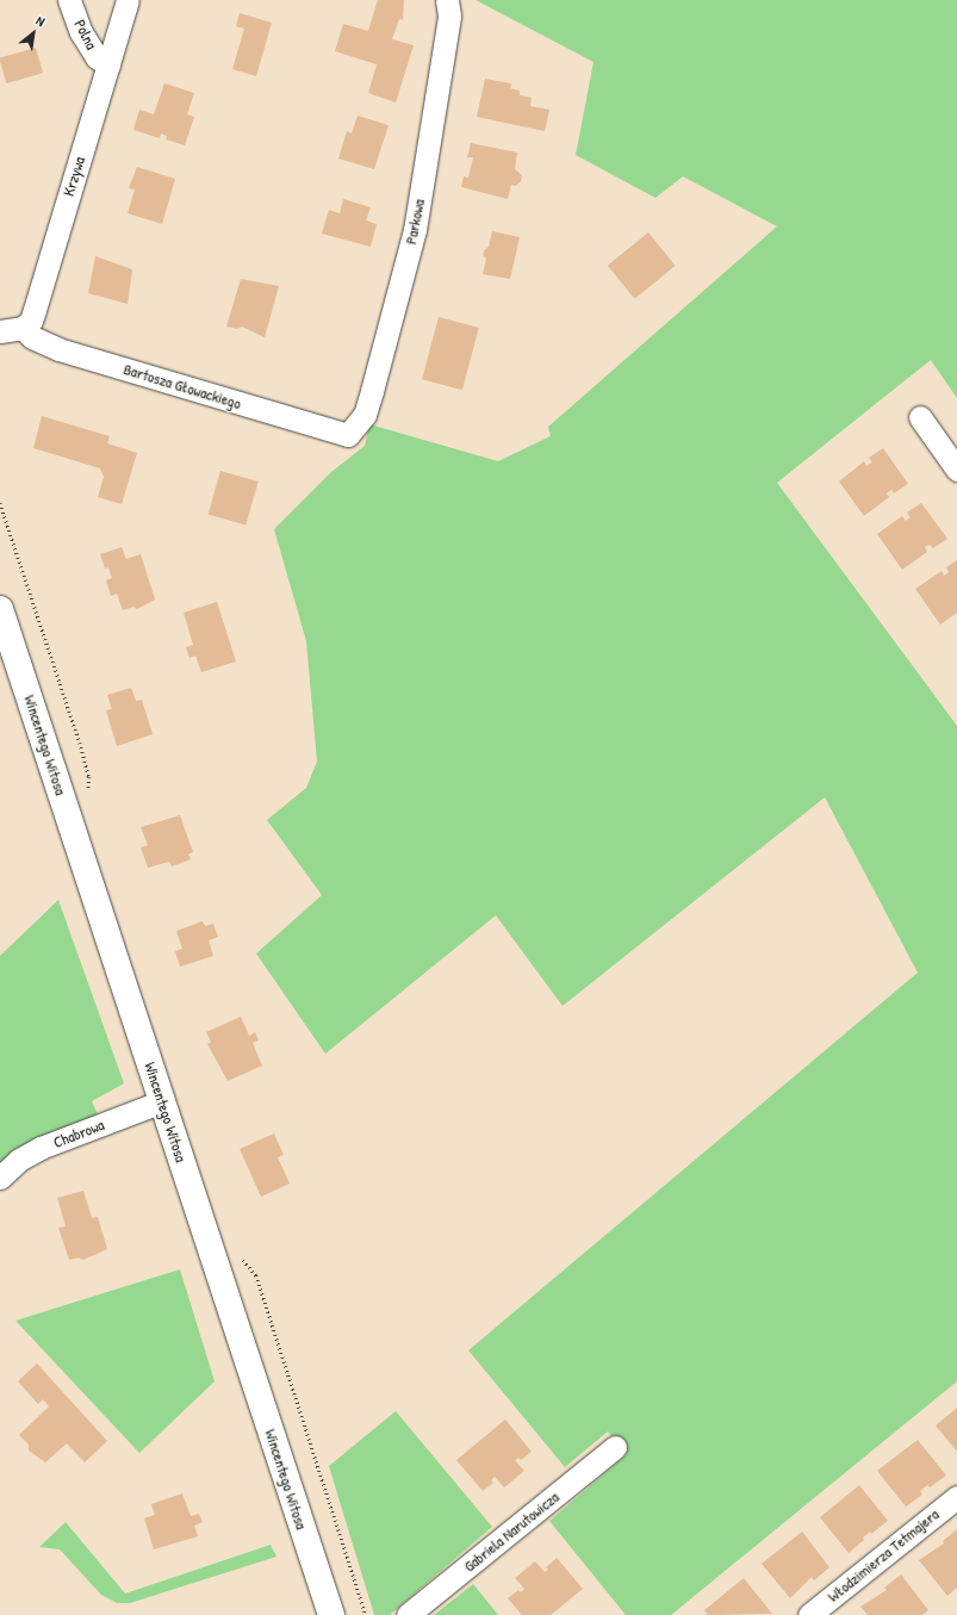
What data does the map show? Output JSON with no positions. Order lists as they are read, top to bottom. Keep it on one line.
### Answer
{"streets":{"street":["Polna","Krzywa","Parkowa","Bartosza Głowackiego","Wincentego Witosa","Chabrowa","Gabriela Narutowicza","Włodzimierza Tetmajera"]},"crossings":[["Polna","Krzywa"],["Krzywa","Bartosza Głowackiego"],["Parkowa","Bartosza Głowackiego"],["Wincentego Witosa","Chabrowa"]],"north":"top right"}
